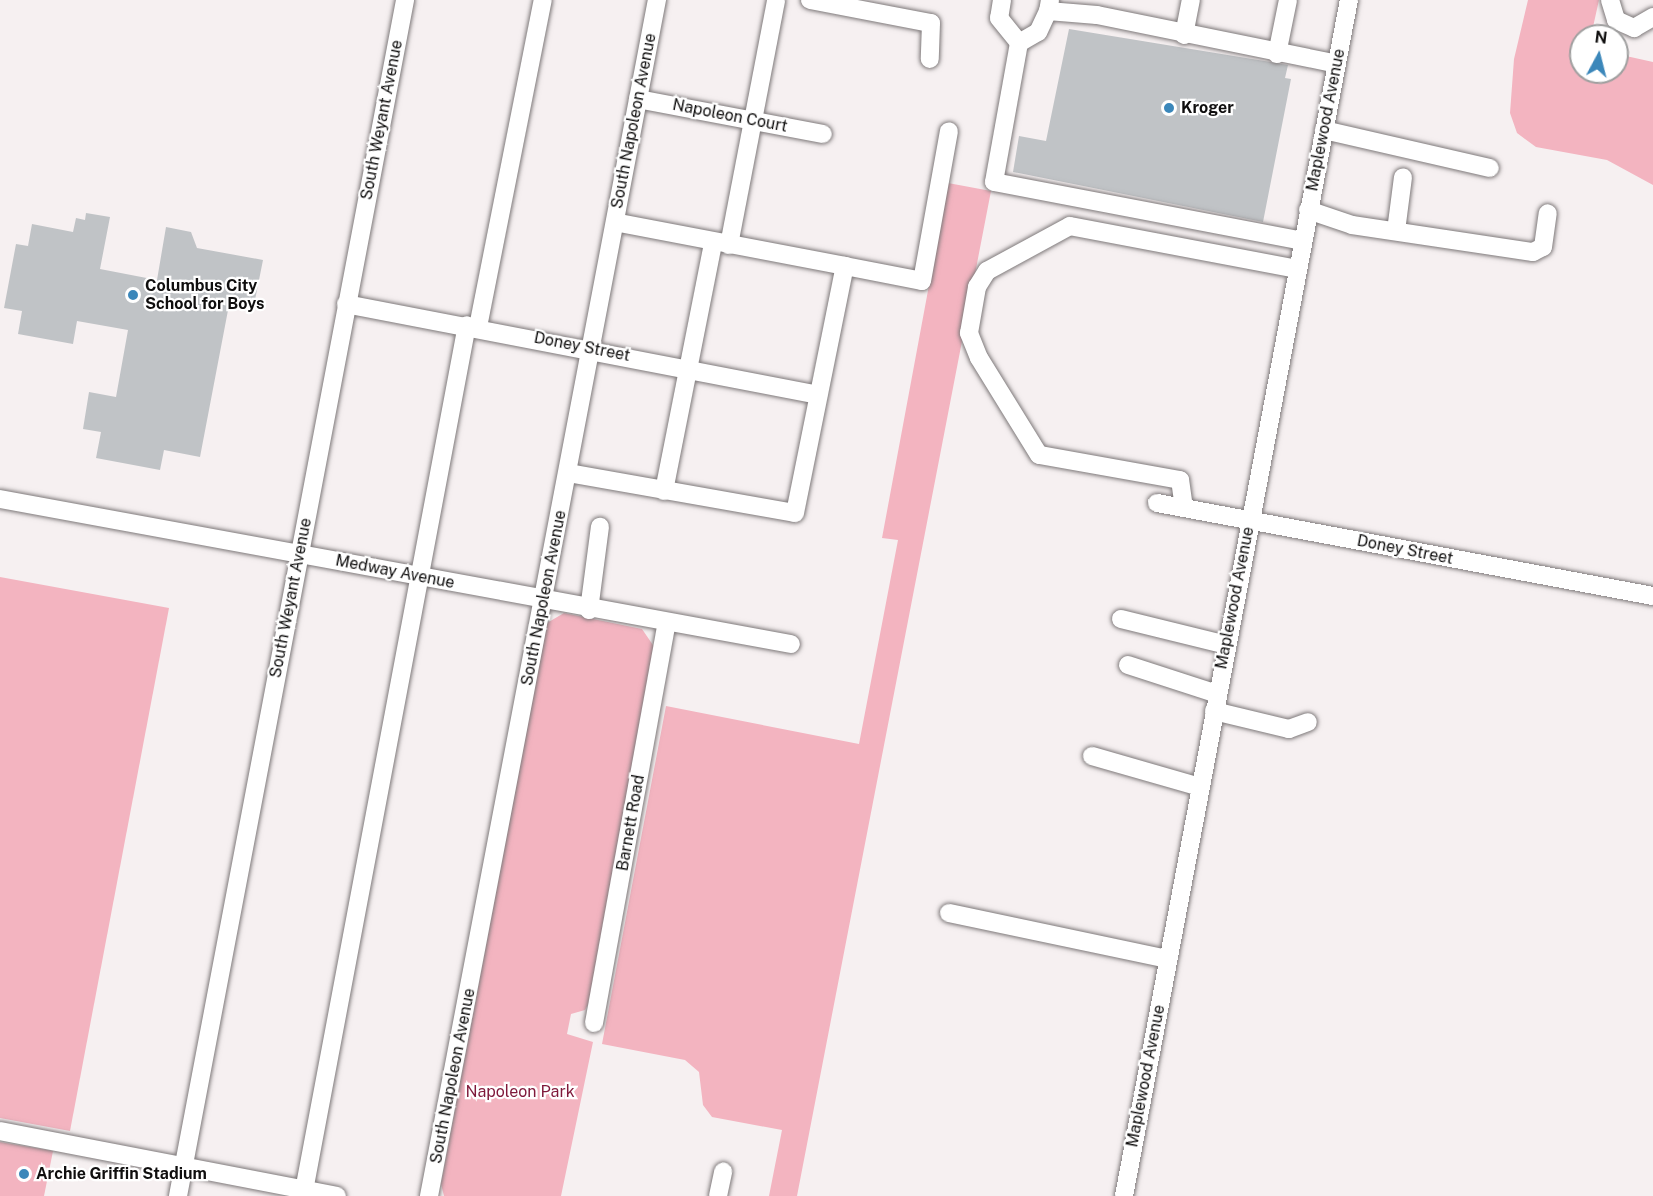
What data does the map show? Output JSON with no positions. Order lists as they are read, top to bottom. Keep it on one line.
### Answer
{"streets":{"street":["Napoleon Court","South Weyant Avenue","Maplewood Avenue","South Napoleon Avenue","Doney Street","Medway Avenue","Barnett Road"]},"crossings":[["Napoleon Court","South Napoleon Avenue"],["South Weyant Avenue","Doney Street"],["South Weyant Avenue","Medway Avenue"],["Maplewood Avenue","Doney Street"],["South Napoleon Avenue","Doney Street"],["South Napoleon Avenue","Medway Avenue"],["Medway Avenue","Barnett Road"]],"parks":["Napoleon Park"],"places":["Kroger","Columbus City School for Boys","Archie Griffin Stadium"],"north":"top"}
